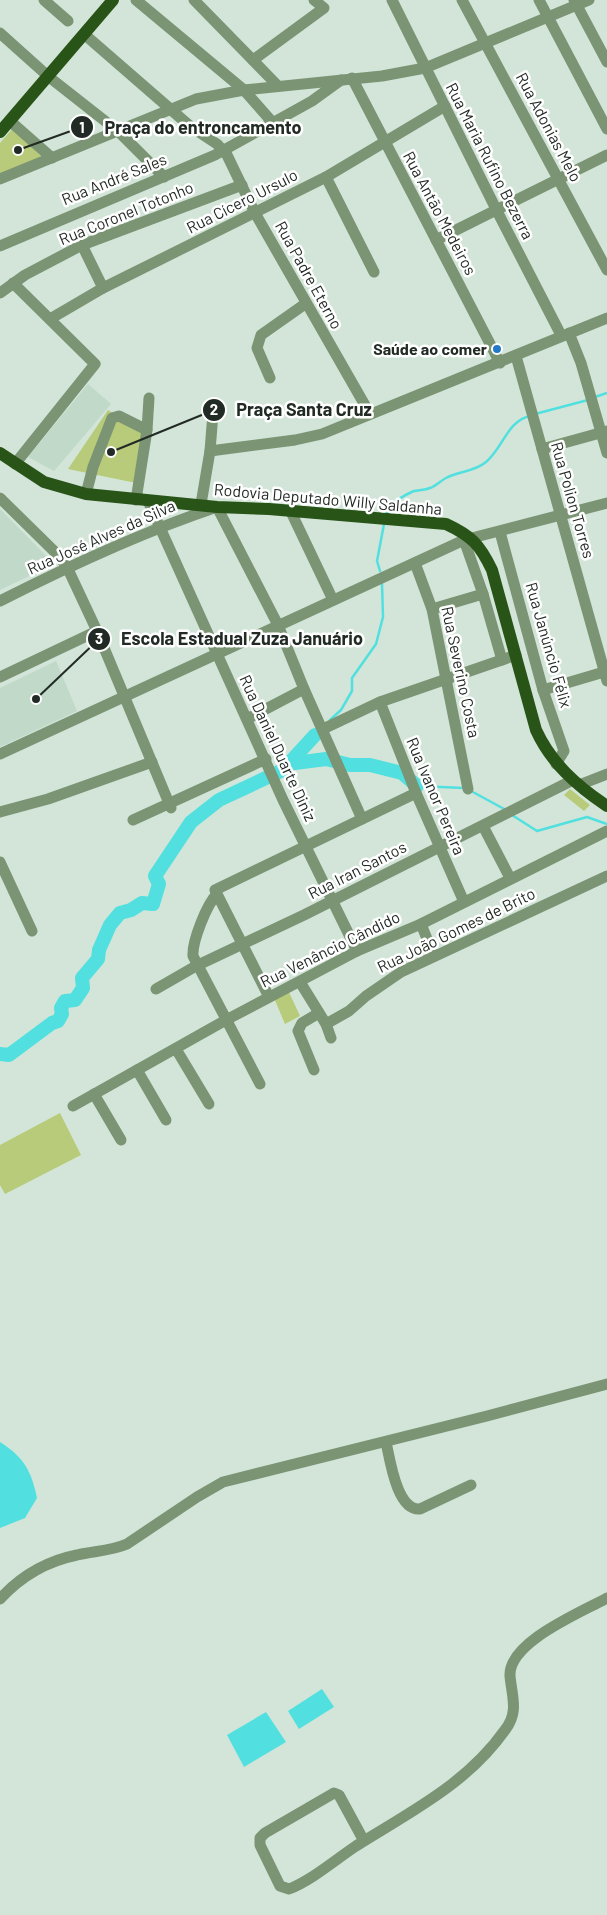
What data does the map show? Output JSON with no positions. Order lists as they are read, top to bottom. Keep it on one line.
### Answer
{"streets":{"main road":["Rodovia Deputado Willy Saldanha"],"street":["Rua Adonias Melo","Rua Maria Rufino Bezerra","Rua André Sales","Rua Cícero Ursulo","Rua Coronel Totonho","Rua Antão Medeiros","Rua Padre Eterno","Rua Polion Torres","Rua José Alves da Silva","Rua Janúncio Félix","Rua Severino Costa","Rua Daniel Duarte Diniz","Rua Ivanor Pereira","Rua Iran Santos","Rua João Gomes de Brito","Rua Venâncio Cândido"]},"crossings":[["Rua Maria Rufino Bezerra","Rua Cícero Ursulo"],["Rua André Sales","Rua Antão Medeiros"],["Rua André Sales","Rua Padre Eterno"],["Rua Cícero Ursulo","Rua Antão Medeiros"],["Rua Cícero Ursulo","Rua Padre Eterno"],["Rua Coronel Totonho","Rua Padre Eterno"],["Rodovia Deputado Willy Saldanha","Rua José Alves da Silva"],["Rodovia Deputado Willy Saldanha","Rua Janúncio Félix"],["Rodovia Deputado Willy Saldanha","Rua Daniel Duarte Diniz"],["Rodovia Deputado Willy Saldanha","Rua Iran Santos"],["Rua José Alves da Silva","Rua Daniel Duarte Diniz"],["Rua Daniel Duarte Diniz","Rua Iran Santos"],["Rua Daniel Duarte Diniz","Rua Venâncio Cândido"],["Rua Ivanor Pereira","Rua Iran Santos"],["Rua Ivanor Pereira","Rua Venâncio Cândido"]],"places":["Praça do entroncamento","Saúde ao comer","Praça Santa Cruz","Escola Estadual Zuza Januário"]}
